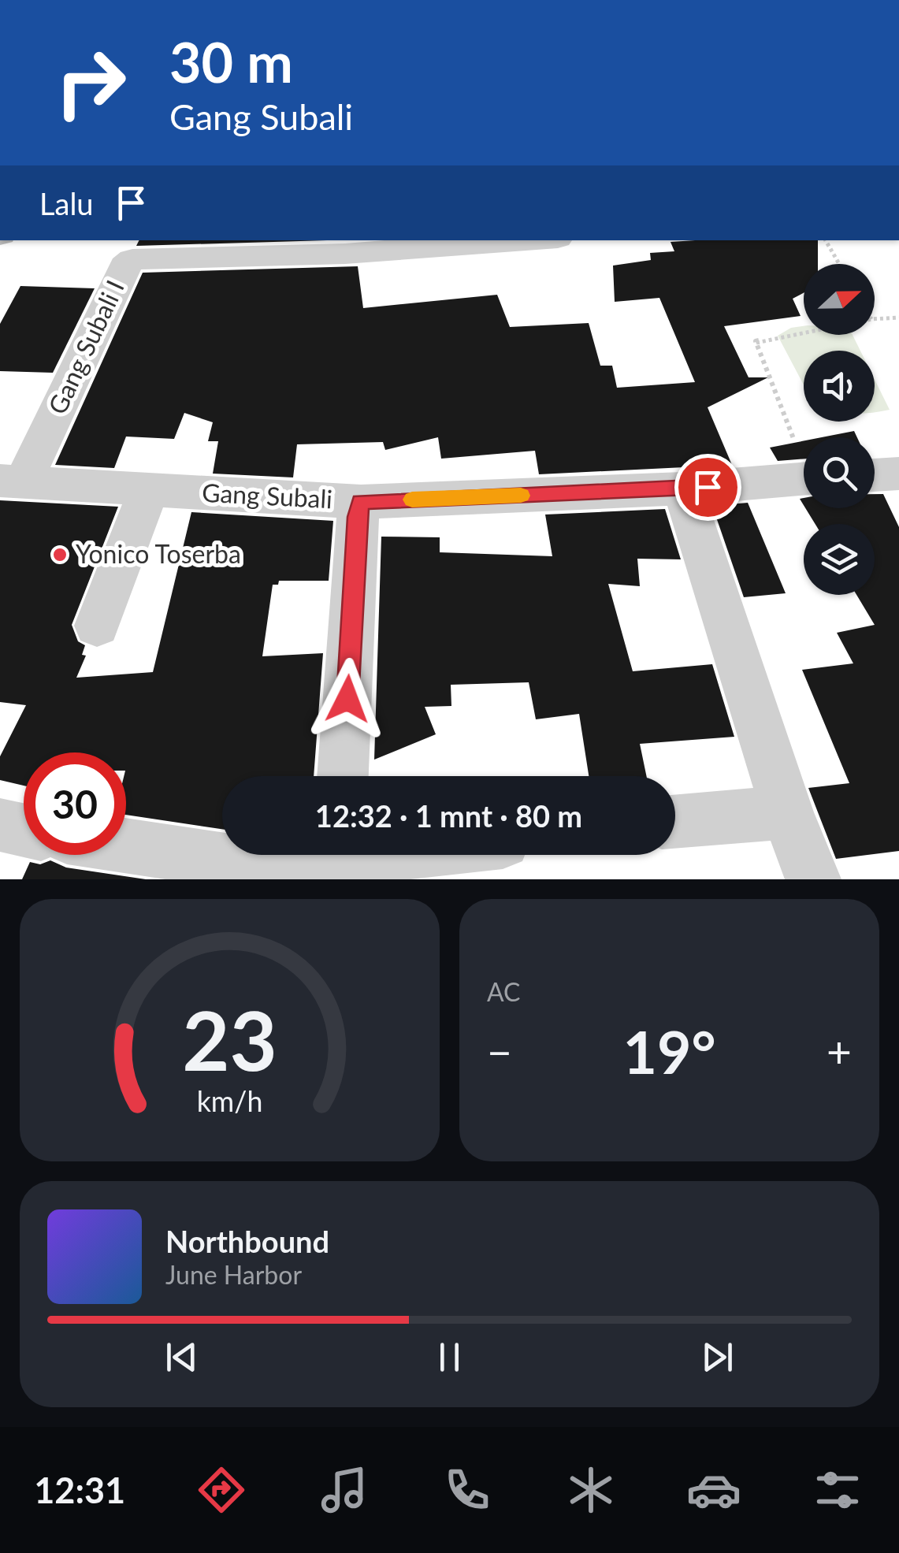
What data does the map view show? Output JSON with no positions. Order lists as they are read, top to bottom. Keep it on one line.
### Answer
{"streets":{"street":["Gang Subali I","Gang Subali"]},"crossings":[["Gang Subali I","Gang Subali"]],"places":["Yonico Toserba"],"north":"right","page":{"turn":["30 m","Gang Subali"],"then":"Lalu","limit":"30","trip":"12:32 · 1 mnt · 80 m","tile":"AC","heat":["−","19°","+"],"song":["Northbound","June Harbor"],"tabs":"12:31","gauge":["23","km/h"]}}
